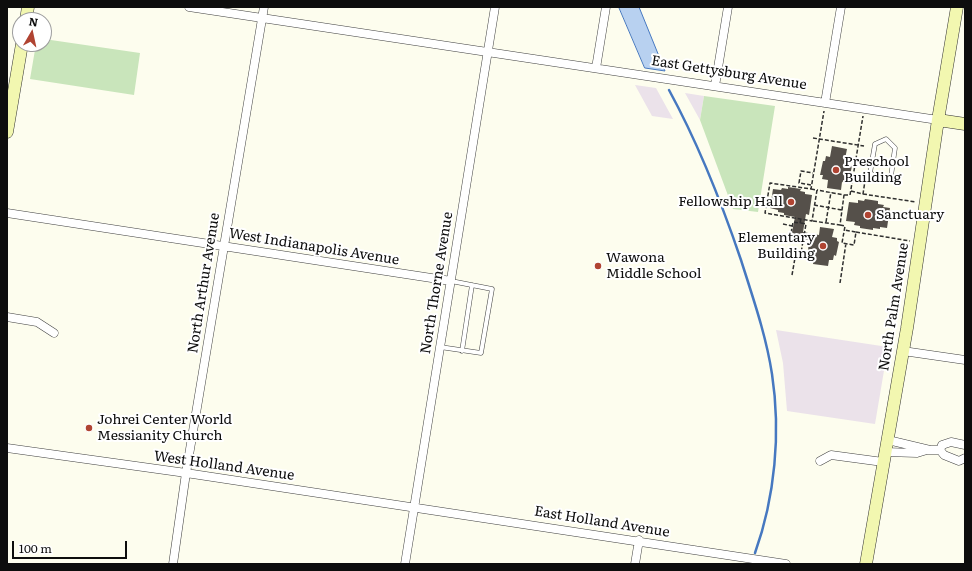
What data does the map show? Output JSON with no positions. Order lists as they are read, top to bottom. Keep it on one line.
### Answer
{"streets":{"main road":["East Gettysburg Avenue","North Palm Avenue"],"street":["West Indianapolis Avenue","North Arthur Avenue","North Thorne Avenue","West Holland Avenue","East Holland Avenue"]},"crossings":[["East Gettysburg Avenue","North Arthur Avenue"],["East Gettysburg Avenue","North Thorne Avenue"],["East Gettysburg Avenue","North Palm Avenue"],["West Indianapolis Avenue","North Arthur Avenue"],["West Indianapolis Avenue","North Thorne Avenue"],["North Arthur Avenue","West Holland Avenue"],["North Thorne Avenue","West Holland Avenue"],["North Thorne Avenue","East Holland Avenue"],["West Holland Avenue","East Holland Avenue"]],"places":["Preschool Building","Fellowship Hall","Sanctuary","Elementary Building","Wawona Middle School","Johrei Center World Messianity Church"],"scale_bar":"100 m","north":"top"}
